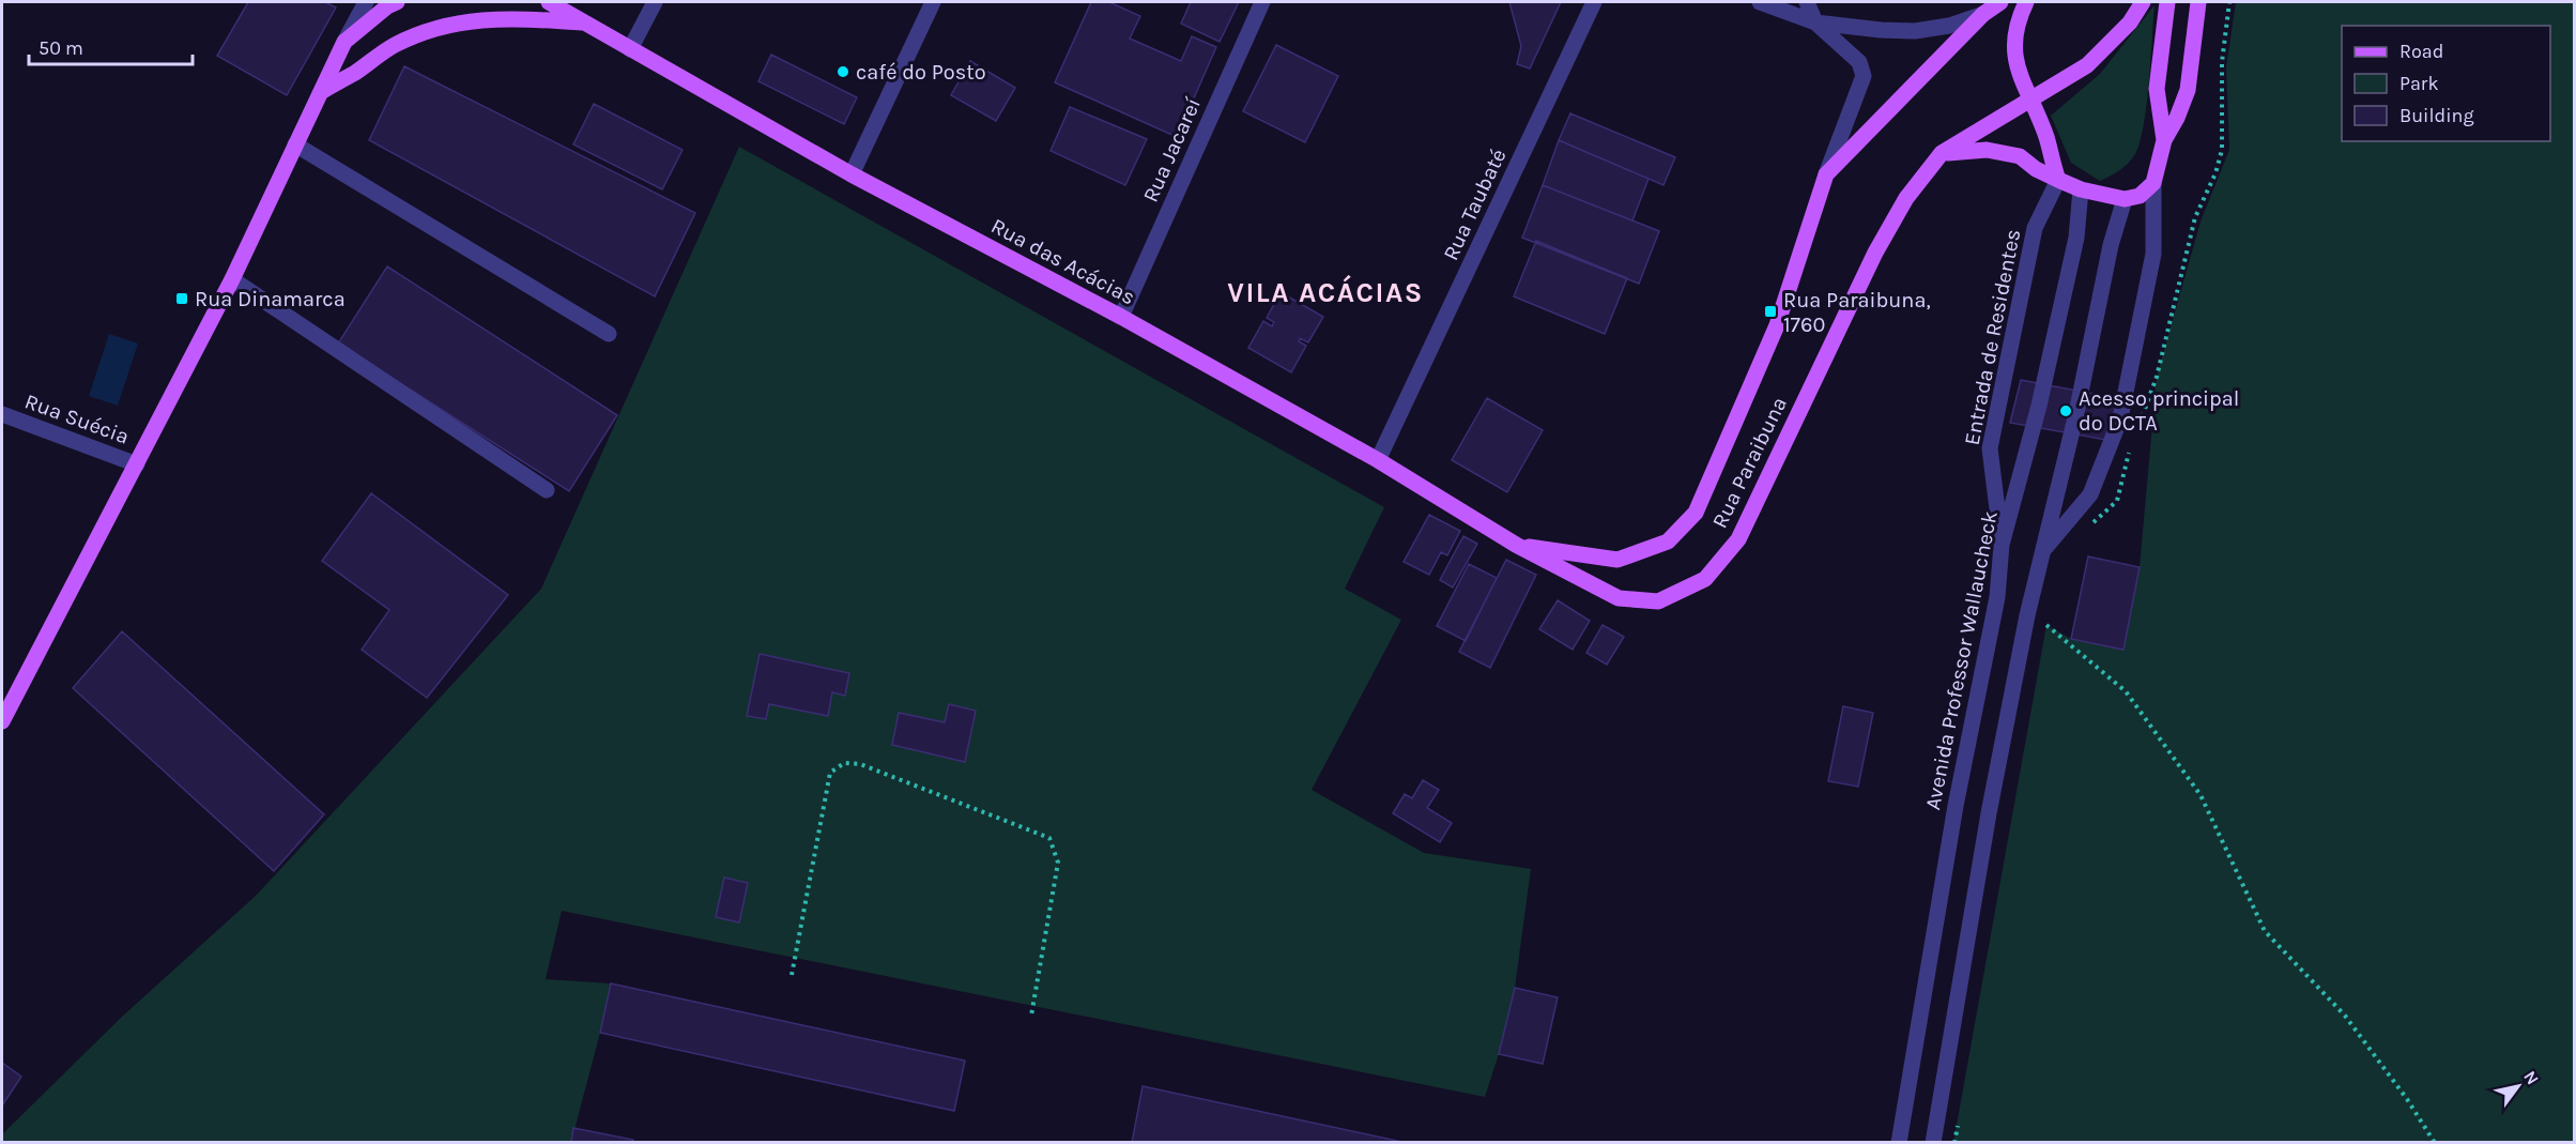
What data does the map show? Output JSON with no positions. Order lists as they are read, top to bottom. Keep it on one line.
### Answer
{"streets":{"main road":["Rua das Acácias","Rua Paraibuna"],"street":["Rua Jacareí","Rua Taubaté","Entrada de Residentes","Rua Suécia","Avenida Professor Wallaucheck"]},"crossings":[["Rua Jacareí","Rua das Acácias"],["Rua Taubaté","Rua das Acácias"],["Rua das Acácias","Rua Paraibuna"],["Entrada de Residentes","Avenida Professor Wallaucheck"]],"districts":["VILA ACÁCIAS"],"places":{"other":["café do Posto","Acesso principal do DCTA"],"transit":["Rua Dinamarca","Rua Paraibuna, 1760"]},"legend":["Road","Park","Building"],"scale_bar":"50 m","north":"top right"}
